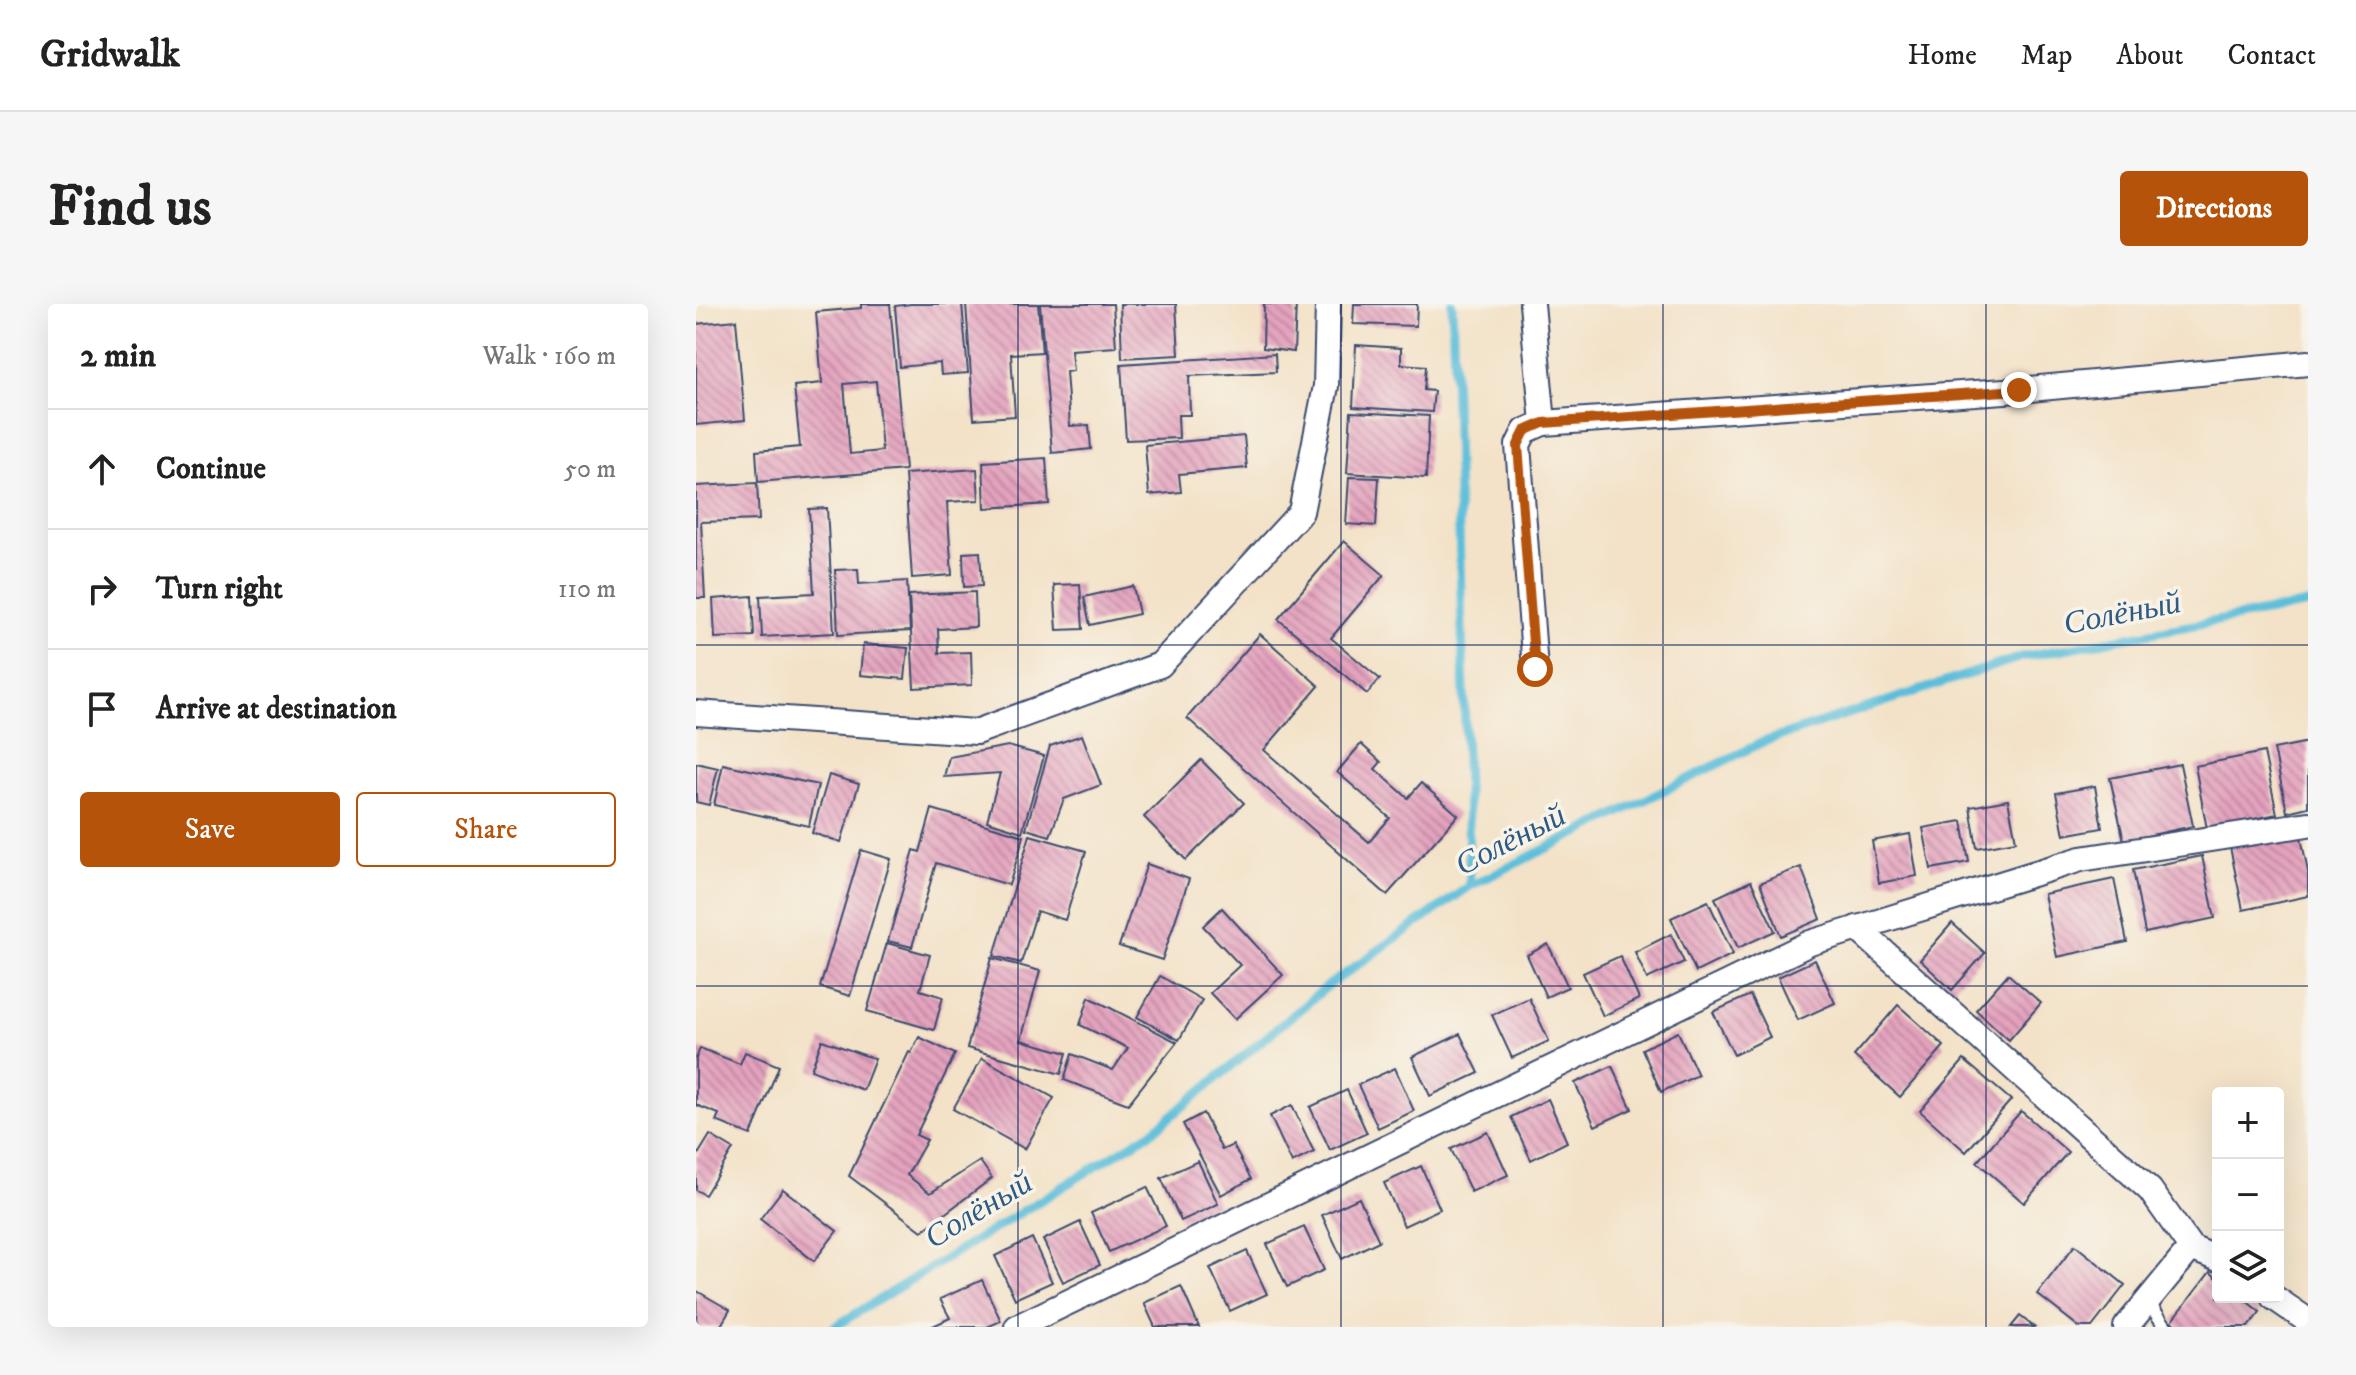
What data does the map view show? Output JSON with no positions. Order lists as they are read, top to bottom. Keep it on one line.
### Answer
{"water":["Солёный"],"page":{"header":"Gridwalk","nav":["Home","Map","About","Contact"],"buttons":["Directions",["Save","Share"]],"title":"Find us","heading":["2 min","Walk · 160 m"],"list":[["Continue","50 m"],["Turn right","110 m"],"Arrive at destination"],"map_buttons":["+","−"]}}
